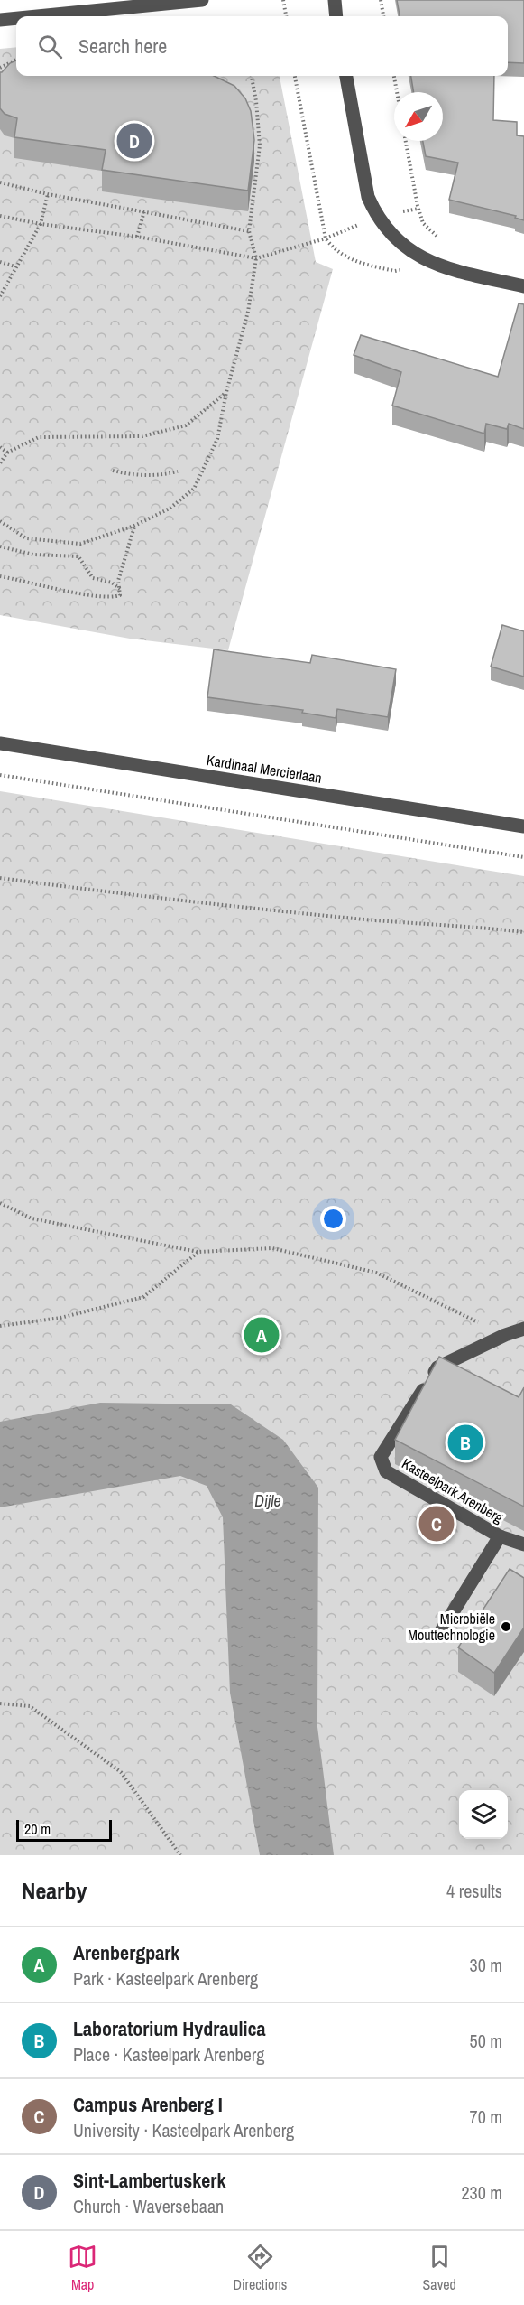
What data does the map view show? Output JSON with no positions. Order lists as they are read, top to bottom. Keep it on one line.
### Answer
{"streets":{"street":["Kardinaal Mercierlaan","Kasteelpark Arenberg"]},"water":["Dijle"],"places":["Microbiële Mouttechnologie"],"scale_bar":"20 m","north":"bottom left","page":{"search":"Search here","pins":["D","A","B","C"],"scale":"20 m","heading":["Nearby","4 results"],"list":[{"mark":"A","name":"Arenbergpark","note":"Park · Kasteelpark Arenberg","value":"30 m"},{"mark":"B","name":"Laboratorium Hydraulica","note":"Place · Kasteelpark Arenberg","value":"50 m"},{"mark":"C","name":"Campus Arenberg I","note":"University · Kasteelpark Arenberg","value":"70 m"},{"mark":"D","name":"Sint-Lambertuskerk","note":"Church · Waversebaan","value":"230 m"}],"nav":["Map","Directions","Saved"]}}
